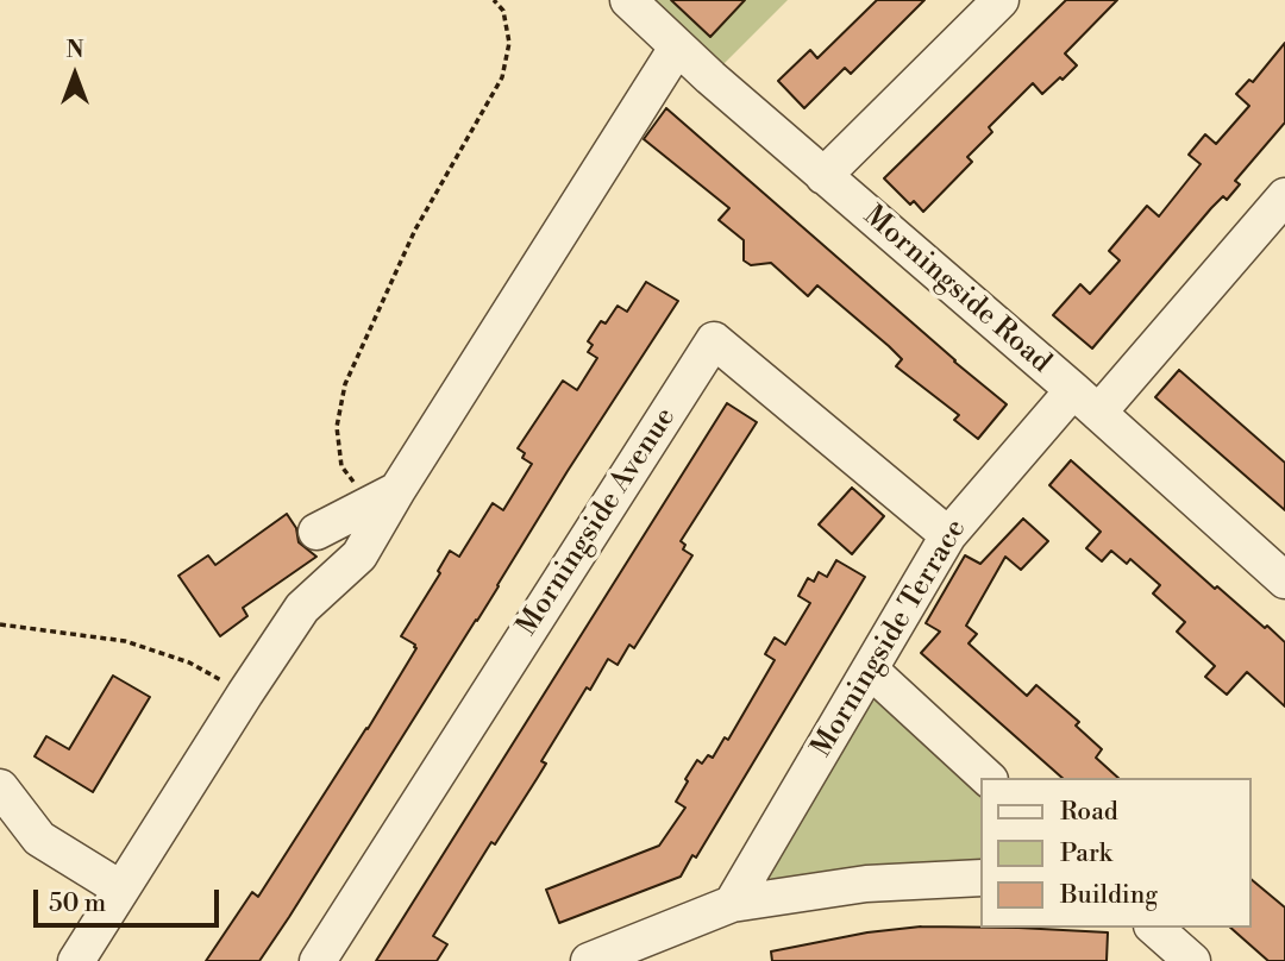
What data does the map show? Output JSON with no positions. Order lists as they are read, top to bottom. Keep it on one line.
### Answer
{"streets":{"street":["Morningside Road","Morningside Avenue","Morningside Terrace"]},"crossings":[["Morningside Road","Morningside Terrace"],["Morningside Avenue","Morningside Terrace"]],"legend":["Road","Park","Building"],"scale_bar":"50 m","north":"top"}
